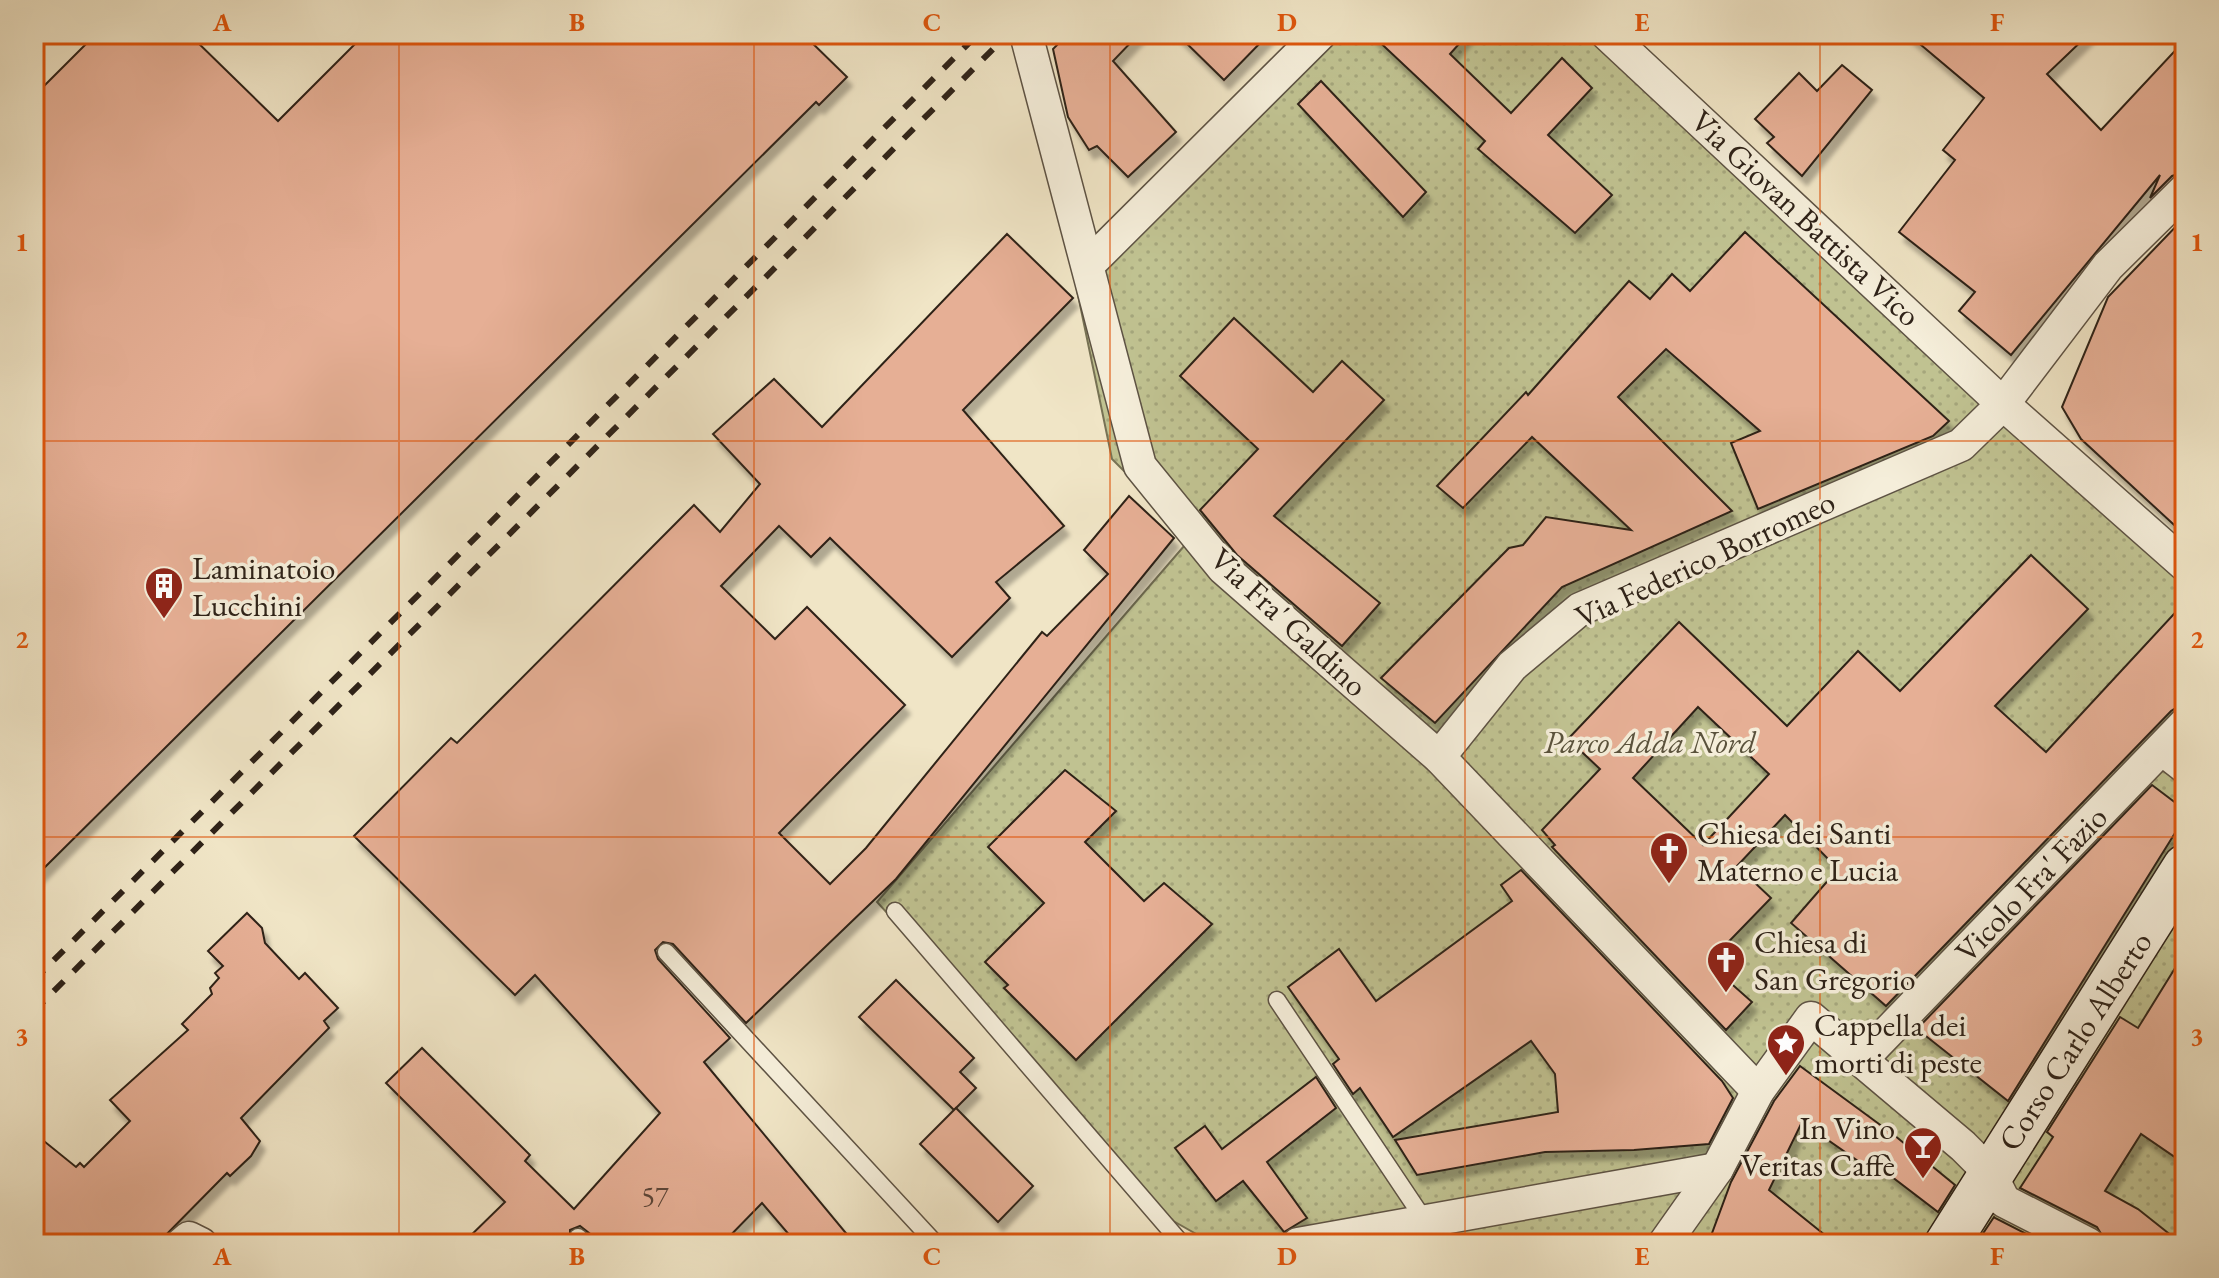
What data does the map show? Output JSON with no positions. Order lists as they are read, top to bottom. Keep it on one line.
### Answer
{"streets":{"main road":["Corso Carlo Alberto"],"street":["Via Giovan Battista Vico","Via Federico Borromeo","Via Fra' Galdino","Vicolo Fra' Fazio"]},"crossings":[["Via Giovan Battista Vico","Via Federico Borromeo"],["Via Federico Borromeo","Via Fra' Galdino"]],"parks":["Parco Adda Nord"],"places":{"building":["Laminatoio Lucchini"],"church":["Chiesa dei Santi Materno e Lucia","Chiesa di San Gregorio"],"place":["Cappella dei morti di peste"],"bar":["In Vino Veritas Caffè"]},"house_numbers":["57"],"grid":{"columns":["A","B","C","D","E","F"],"rows":["1","2","3"]}}
